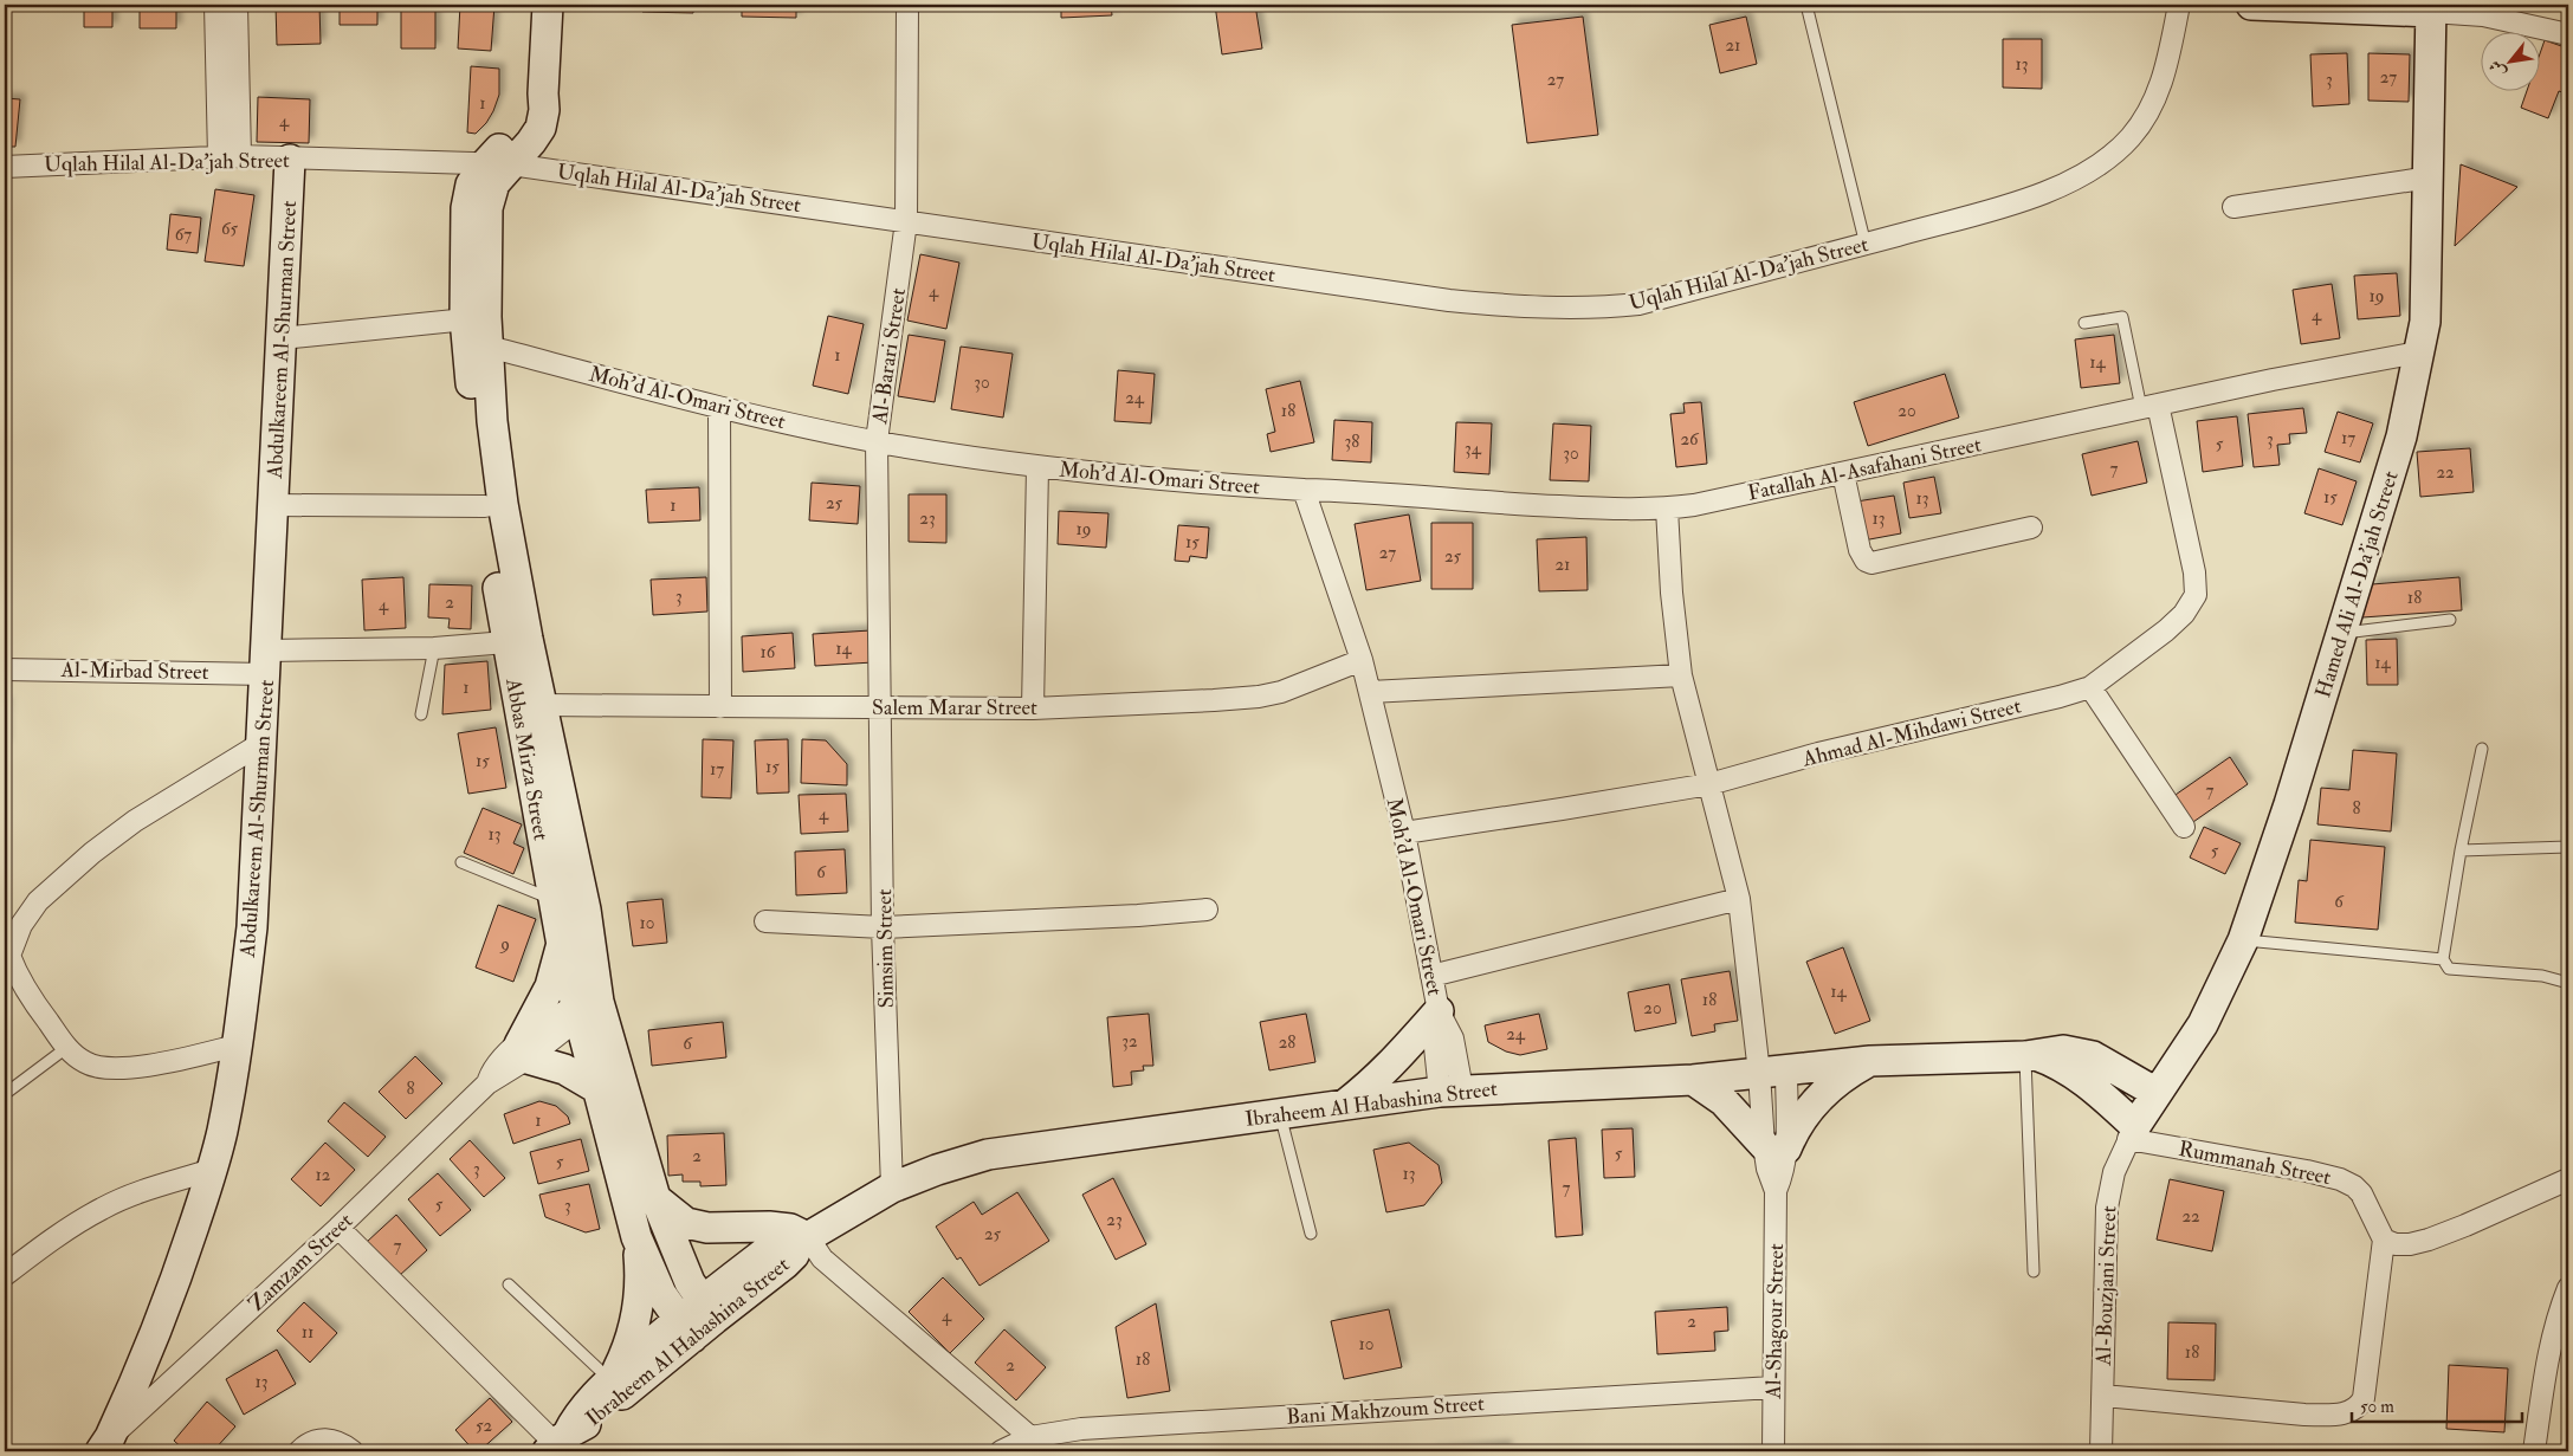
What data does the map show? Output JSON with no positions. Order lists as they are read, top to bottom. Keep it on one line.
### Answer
{"streets":{"street":["Uqlah Hilal Al-Da’jah Street","Abdulkareem Al-Shurman Street","Al-Barari Street","Moh’d Al-Omari Street","Fatallah Al-Asafahani Street","Hamed Ali Al-Da’jah Street","Al-Mirbad Street","Salem Marar Street","Ahmad Al-Mihdawi Street","Abbas Mirza Street","Simsim Street","Ibraheem Al Habashina Street","Rummanah Street","Zamzam Street","Al-Bouzjani Street","Al-Shagour Street","Bani Makhzoum Street"]},"crossings":[["Uqlah Hilal Al-Da’jah Street","Abdulkareem Al-Shurman Street"],["Uqlah Hilal Al-Da’jah Street","Al-Barari Street"],["Uqlah Hilal Al-Da’jah Street","Abbas Mirza Street"],["Abdulkareem Al-Shurman Street","Al-Mirbad Street"],["Abdulkareem Al-Shurman Street","Zamzam Street"],["Al-Barari Street","Moh’d Al-Omari Street"],["Al-Barari Street","Salem Marar Street"],["Al-Barari Street","Simsim Street"],["Moh’d Al-Omari Street","Fatallah Al-Asafahani Street"],["Moh’d Al-Omari Street","Salem Marar Street"],["Moh’d Al-Omari Street","Ahmad Al-Mihdawi Street"],["Moh’d Al-Omari Street","Abbas Mirza Street"],["Moh’d Al-Omari Street","Ibraheem Al Habashina Street"],["Fatallah Al-Asafahani Street","Hamed Ali Al-Da’jah Street"],["Fatallah Al-Asafahani Street","Ahmad Al-Mihdawi Street"],["Hamed Ali Al-Da’jah Street","Ibraheem Al Habashina Street"],["Hamed Ali Al-Da’jah Street","Rummanah Street"],["Hamed Ali Al-Da’jah Street","Al-Bouzjani Street"],["Al-Mirbad Street","Abbas Mirza Street"],["Salem Marar Street","Abbas Mirza Street"],["Salem Marar Street","Simsim Street"],["Abbas Mirza Street","Ibraheem Al Habashina Street"],["Abbas Mirza Street","Zamzam Street"],["Simsim Street","Ibraheem Al Habashina Street"],["Ibraheem Al Habashina Street","Rummanah Street"],["Ibraheem Al Habashina Street","Al-Bouzjani Street"],["Ibraheem Al Habashina Street","Al-Shagour Street"],["Rummanah Street","Al-Bouzjani Street"],["Al-Shagour Street","Bani Makhzoum Street"]],"house_numbers":["21","13","27","27","3","1","4","65","67","4","19","4","1","14","30","24","18","20","17","26","3","38","5","34","30","7","22","15","13","25","1","23","13","19","15","27","25","21","3","18","2","4","14","16","14","1","15","15","17","7","8","4","13","5","6","6","10","9","14","18","20","24","32","28","6","8","1","5","2","5","3","13","12","7","5","3","22","23","25","7","4","2","11","10","18","18","2","13","52"],"scale_bar":"50 m","north":"bottom left"}
